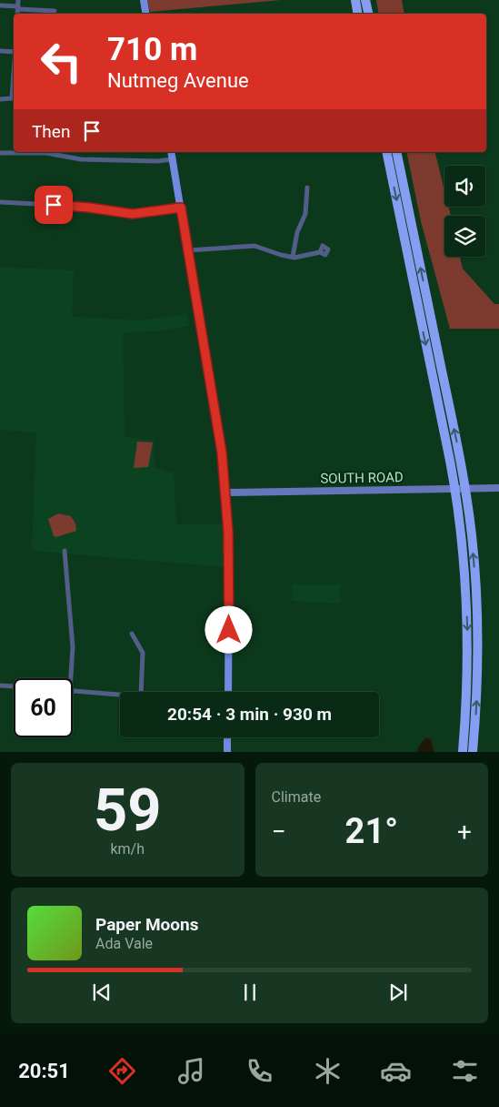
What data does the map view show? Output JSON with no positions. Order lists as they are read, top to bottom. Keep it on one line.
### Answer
{"streets":{"main road":["SOUTH ROAD"]},"page":{"turn":["710 m","Nutmeg Avenue"],"then":"Then","limit":"60","trip":"20:54 · 3 min · 930 m","tile":[["59","km/h"],"Climate"],"heat":["−","21°","+"],"song":["Paper Moons","Ada Vale"],"tabs":"20:51"}}
